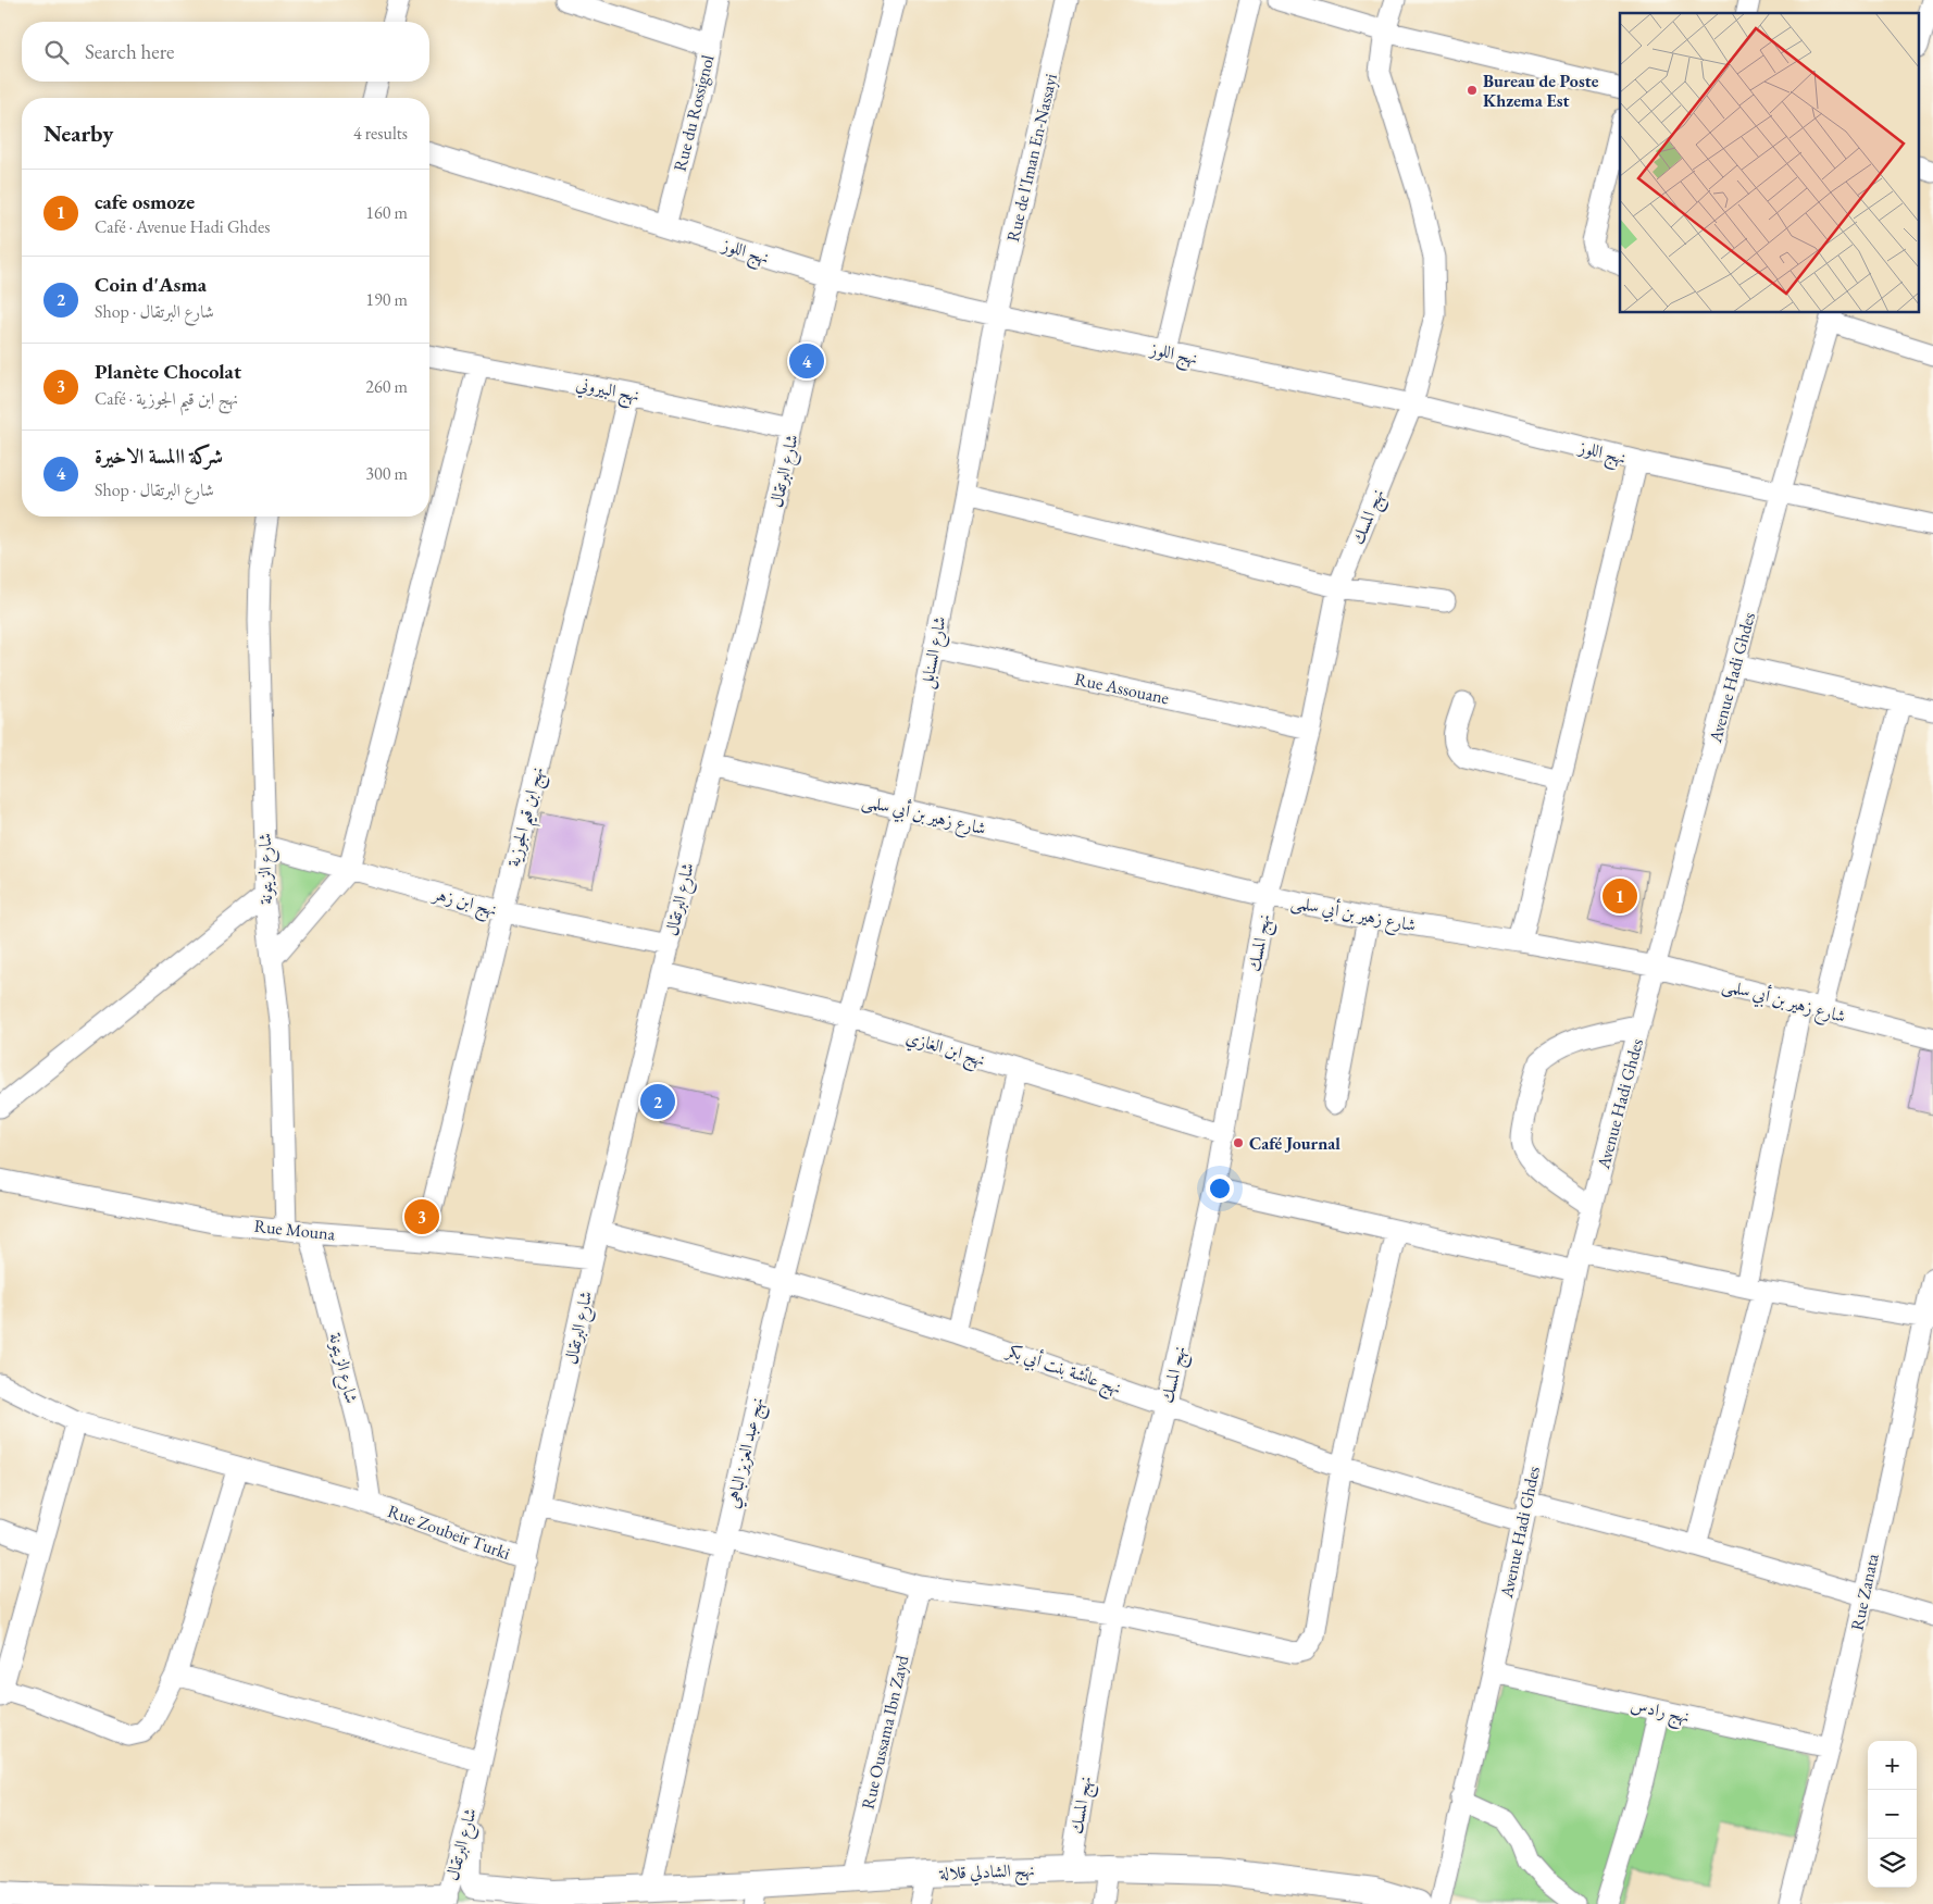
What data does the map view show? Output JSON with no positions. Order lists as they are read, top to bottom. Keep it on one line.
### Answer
{"streets":{"street":["Rue du Rossignol","Rue de l'Iman En-Nassayi","نهج اللوز","نهج البيروني","شارع البرتقال","نهج المسك","شارع السنابل","Avenue Hadi Ghdes","Rue Assouane","شارع زهير بن أبي سلمى","نهج ابن قيم الجوزية","شارع الزيتونة","نهج ابن زهر","نهج ابن الغازي","Rue Mouna","نهج عائشة بنت أبي بكر","نهج عبد العزيز الباهي","Rue Zoubeir Turki","Rue Zanata","نهج رادس","Rue Oussama Ibn Zayd","نهج الشادلي قلالة"]},"crossings":[["Rue du Rossignol","نهج اللوز"],["Rue de l'Iman En-Nassayi","نهج اللوز"],["Rue de l'Iman En-Nassayi","شارع السنابل"],["نهج اللوز","شارع البرتقال"],["نهج اللوز","نهج المسك"],["نهج اللوز","Avenue Hadi Ghdes"],["نهج البيروني","شارع البرتقال"],["نهج البيروني","نهج ابن قيم الجوزية"],["شارع البرتقال","شارع زهير بن أبي سلمى"],["شارع البرتقال","نهج ابن زهر"],["شارع البرتقال","نهج ابن الغازي"],["شارع البرتقال","Rue Mouna"],["شارع البرتقال","نهج عائشة بنت أبي بكر"],["شارع البرتقال","Rue Zoubeir Turki"],["نهج المسك","Rue Assouane"],["نهج المسك","شارع زهير بن أبي سلمى"],["نهج المسك","نهج ابن الغازي"],["نهج المسك","نهج عائشة بنت أبي بكر"],["نهج المسك","نهج الشادلي قلالة"],["شارع السنابل","Rue Assouane"],["شارع السنابل","شارع زهير بن أبي سلمى"],["شارع السنابل","نهج ابن الغازي"],["شارع السنابل","نهج عبد العزيز الباهي"],["Avenue Hadi Ghdes","شارع زهير بن أبي سلمى"],["Avenue Hadi Ghdes","نهج عائشة بنت أبي بكر"],["Avenue Hadi Ghdes","نهج رادس"],["نهج ابن قيم الجوزية","نهج ابن زهر"],["نهج ابن قيم الجوزية","Rue Mouna"],["شارع الزيتونة","نهج ابن زهر"],["شارع الزيتونة","Rue Mouna"],["شارع الزيتونة","Rue Zoubeir Turki"],["نهج ابن الغازي","نهج عبد العزيز الباهي"],["نهج عائشة بنت أبي بكر","نهج عبد العزيز الباهي"],["نهج عائشة بنت أبي بكر","Rue Zanata"],["نهج عبد العزيز الباهي","نهج الشادلي قلالة"],["Rue Zanata","نهج رادس"],["Rue Oussama Ibn Zayd","نهج الشادلي قلالة"]],"places":["Bureau de Poste Khzema Est","Café Journal"],"page":{"search":"Search here","heading":["Nearby","4 results"],"list":[{"mark":"1","name":"cafe osmoze","note":"Café · Avenue Hadi Ghdes","value":"160 m"},{"mark":"2","name":"Coin d'Asma","note":"Shop · شارع البرتقال","value":"190 m"},{"mark":"3","name":"Planète Chocolat","note":"Café · نهج ابن قيم الجوزية","value":"260 m"},{"mark":"4","name":"شركة االمسة الاخيرة","note":"Shop · شارع البرتقال","value":"300 m"}],"pins":["4","1","2","3"],"map_buttons":["+","−"]}}
